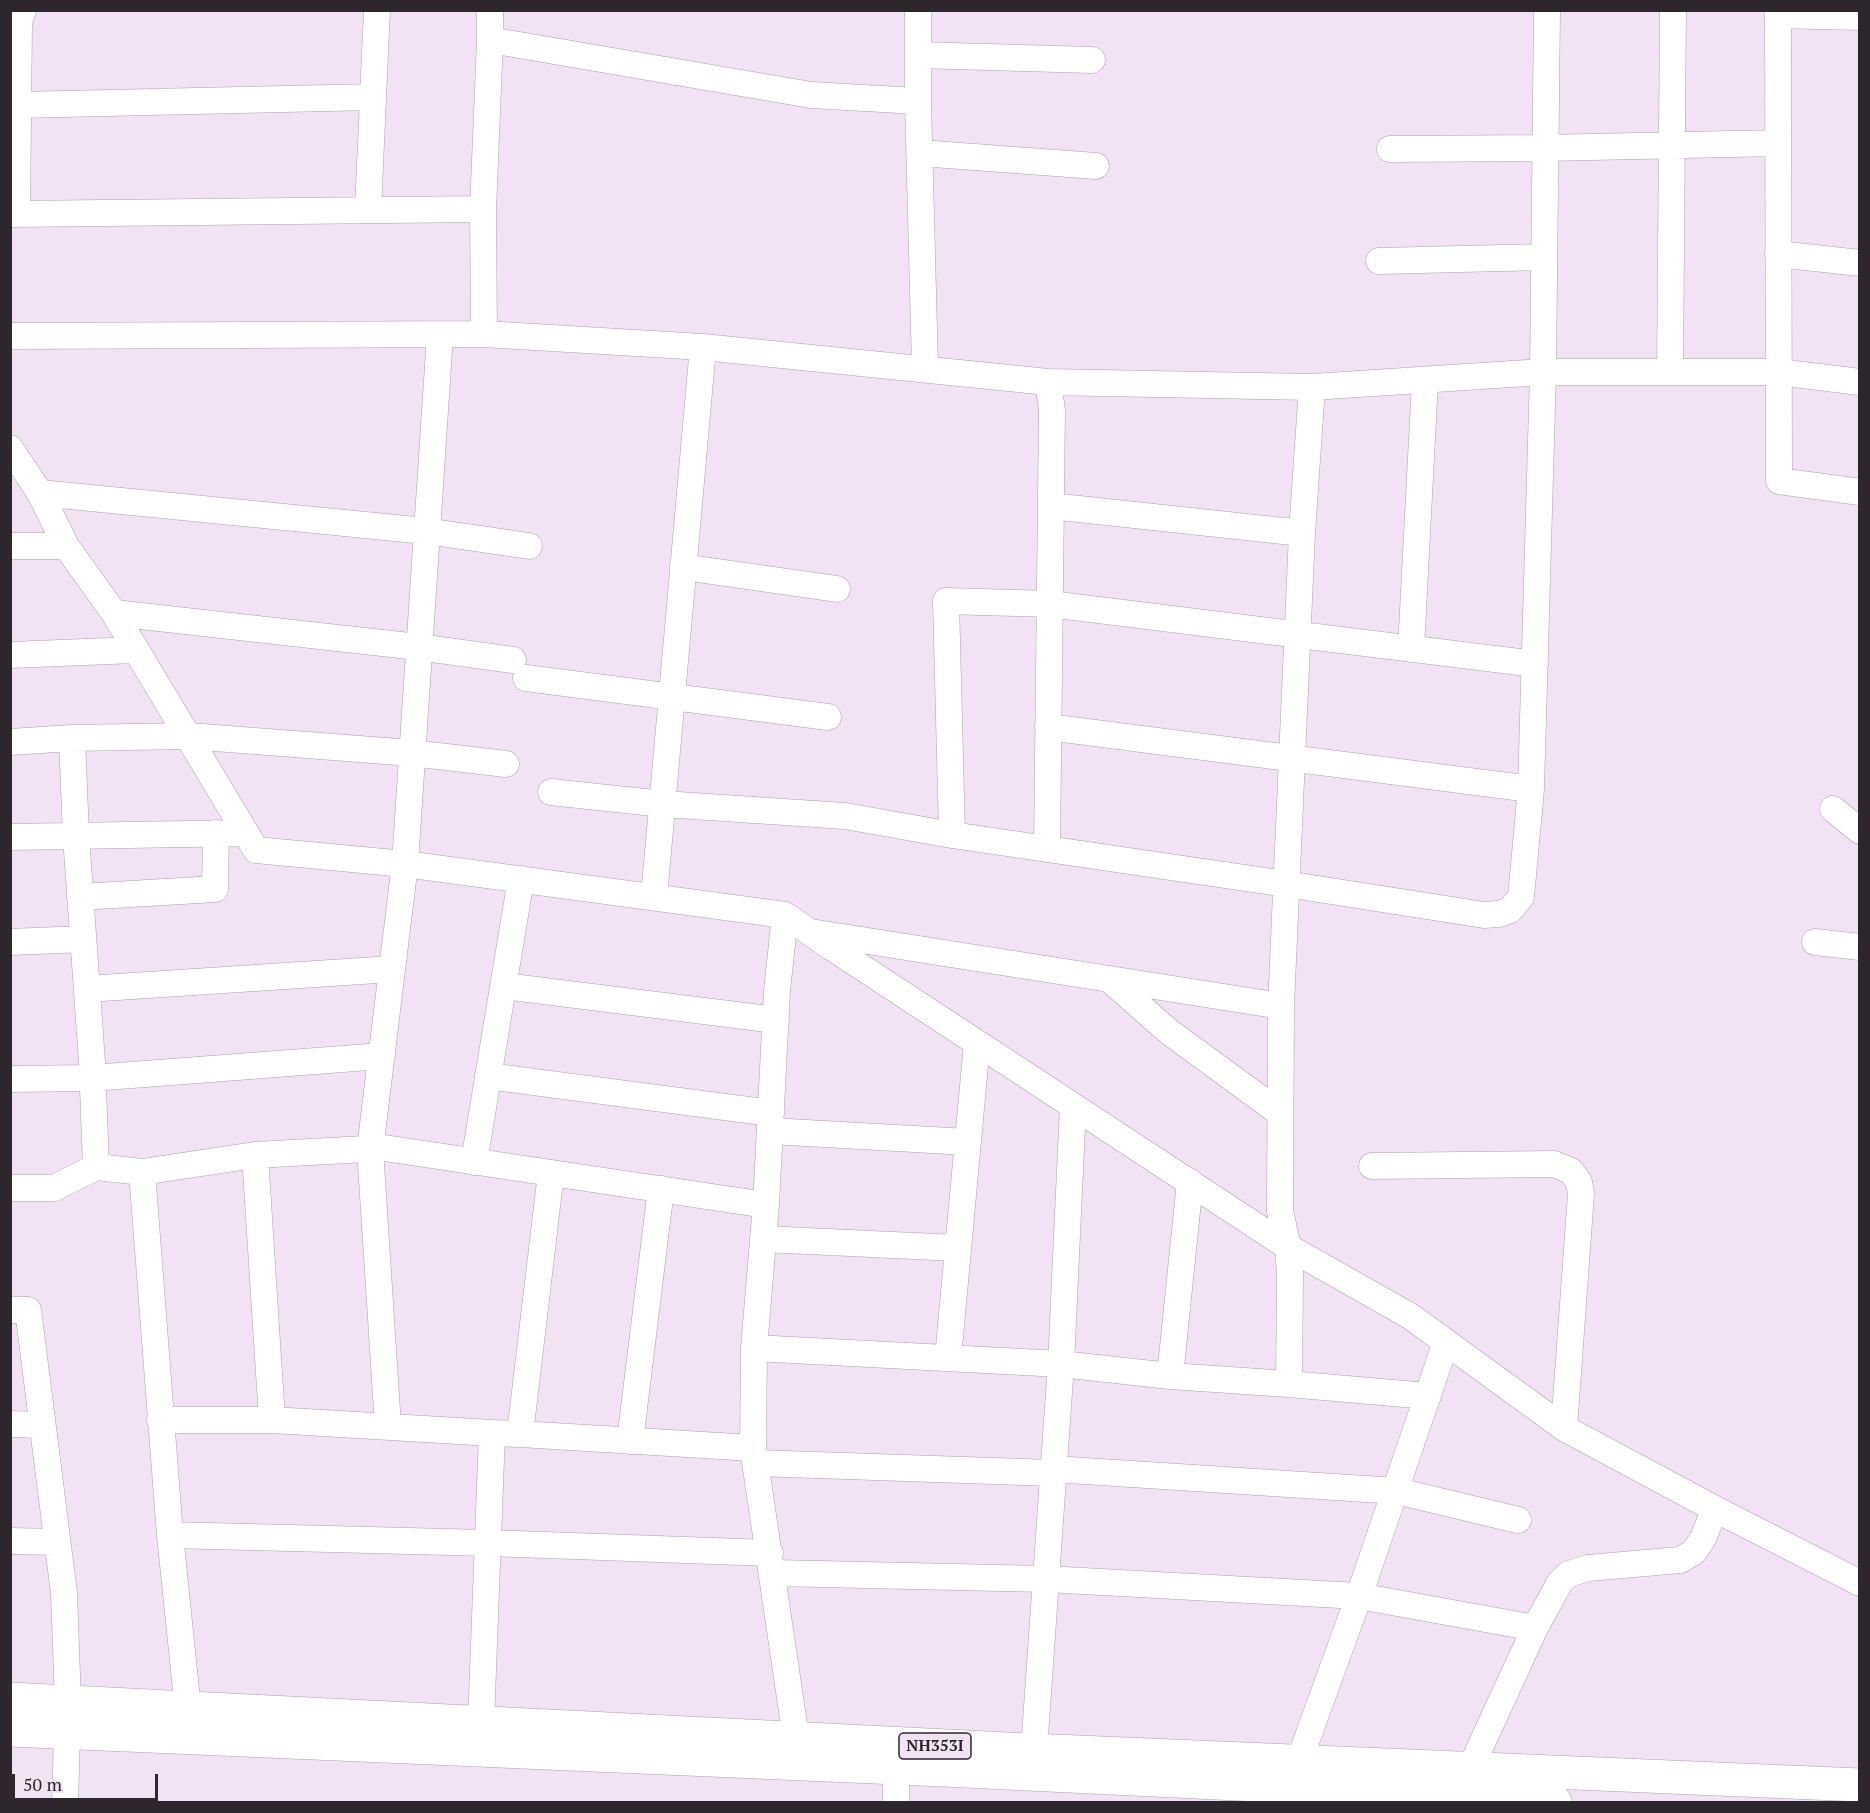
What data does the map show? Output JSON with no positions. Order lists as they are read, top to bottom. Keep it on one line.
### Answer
{"streets":{"highway":["NH353I"]},"scale_bar":"50 m"}
